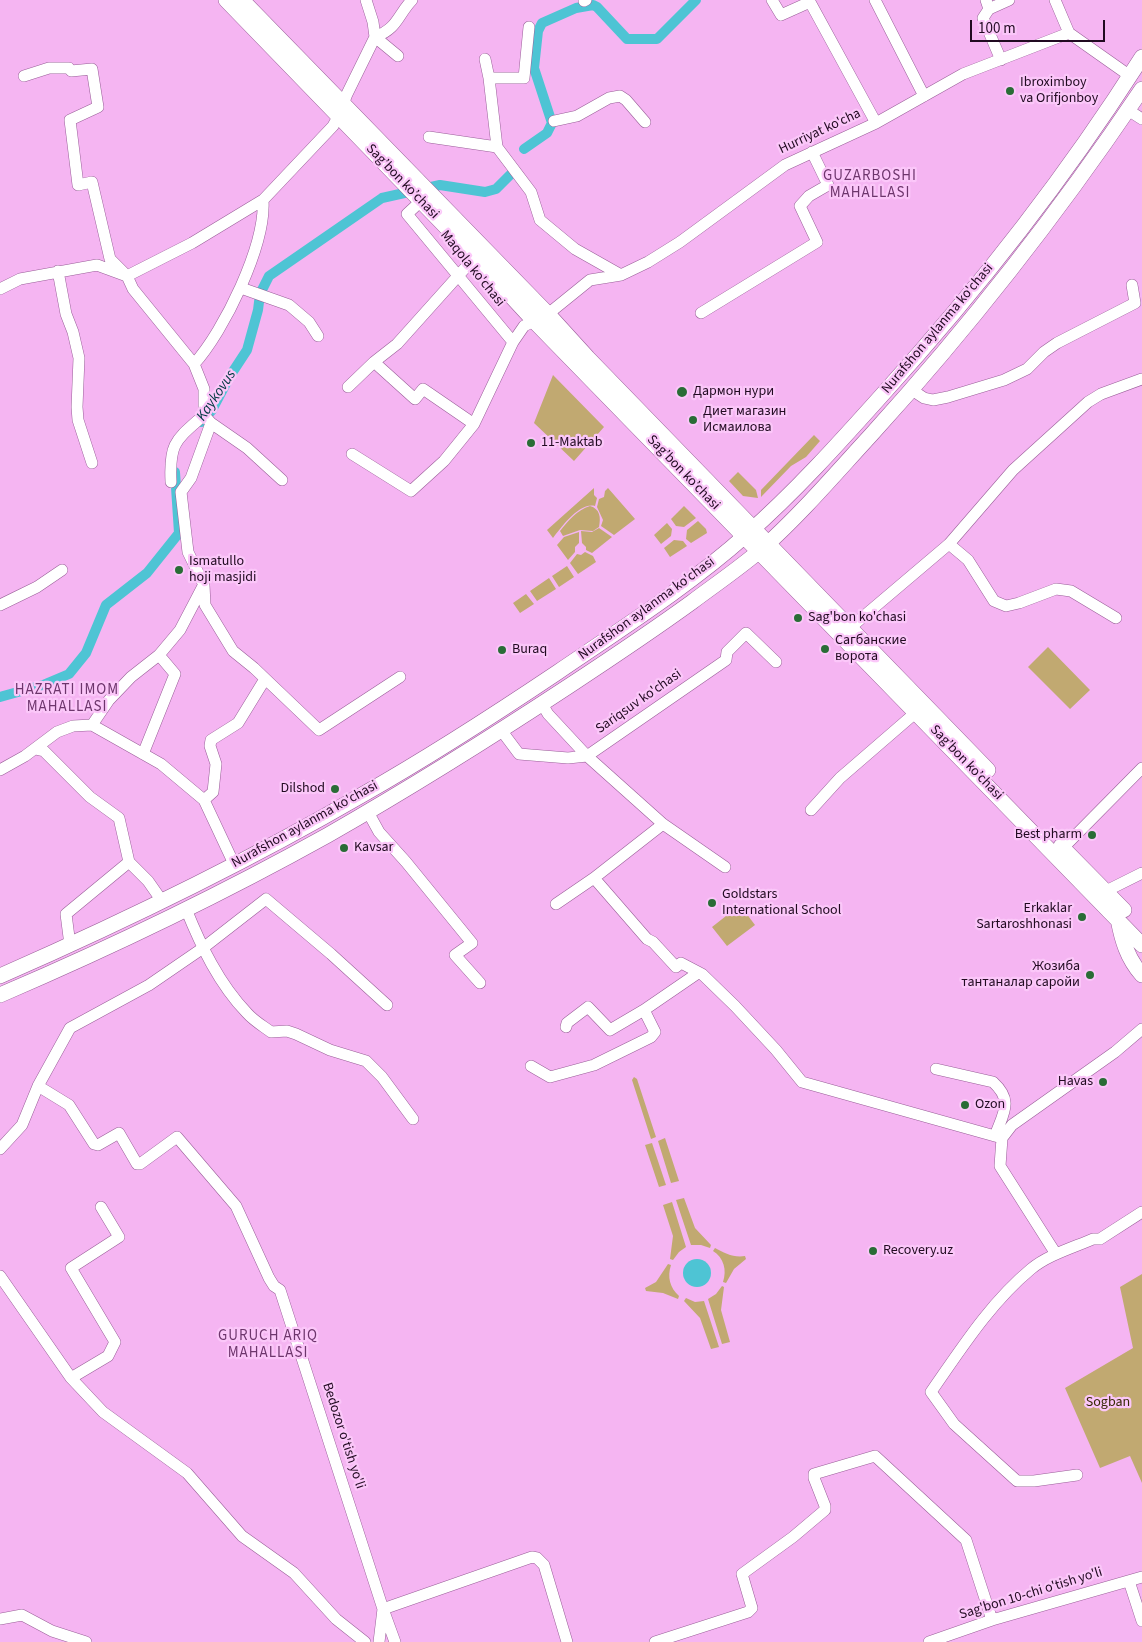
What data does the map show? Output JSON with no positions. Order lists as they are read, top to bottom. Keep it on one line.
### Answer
{"streets":{"main road":["Sag’bon ko’chasi","Nurafshon aylanma ko'chasi"],"street":["Hurriyat ko'cha","Maqola ko'chasi","Sariqsuv ko'chasi","Bedozor o'tish yo'li","Sag'bon 10-chi o'tish yo'li"]},"crossings":[["Hurriyat ko'cha","Sag’bon ko’chasi"],["Sag’bon ko’chasi","Maqola ko'chasi"],["Sag’bon ko’chasi","Nurafshon aylanma ko'chasi"]],"districts":["GUZARBOSHI MAHALLASI","HAZRATI IMOM MAHALLASI","GURUCH ARIQ MAHALLASI"],"water":["Kaykovus"],"parks":["Sogban"],"places":["Ibroximboy va Orifjonboy","Дармон нури","Диет магазин Исмаилова","11-Maktab","Ismatullo hoji masjidi","Sag'bon ko'chasi","Сагбанские ворота","Buraq","Dilshod","Best pharm","Kavsar","Goldstars International School","Erkaklar Sartaroshhonasi","Жозиба тантаналар саройи","Havas","Ozon","Recovery.uz"],"scale_bar":"100 m"}
